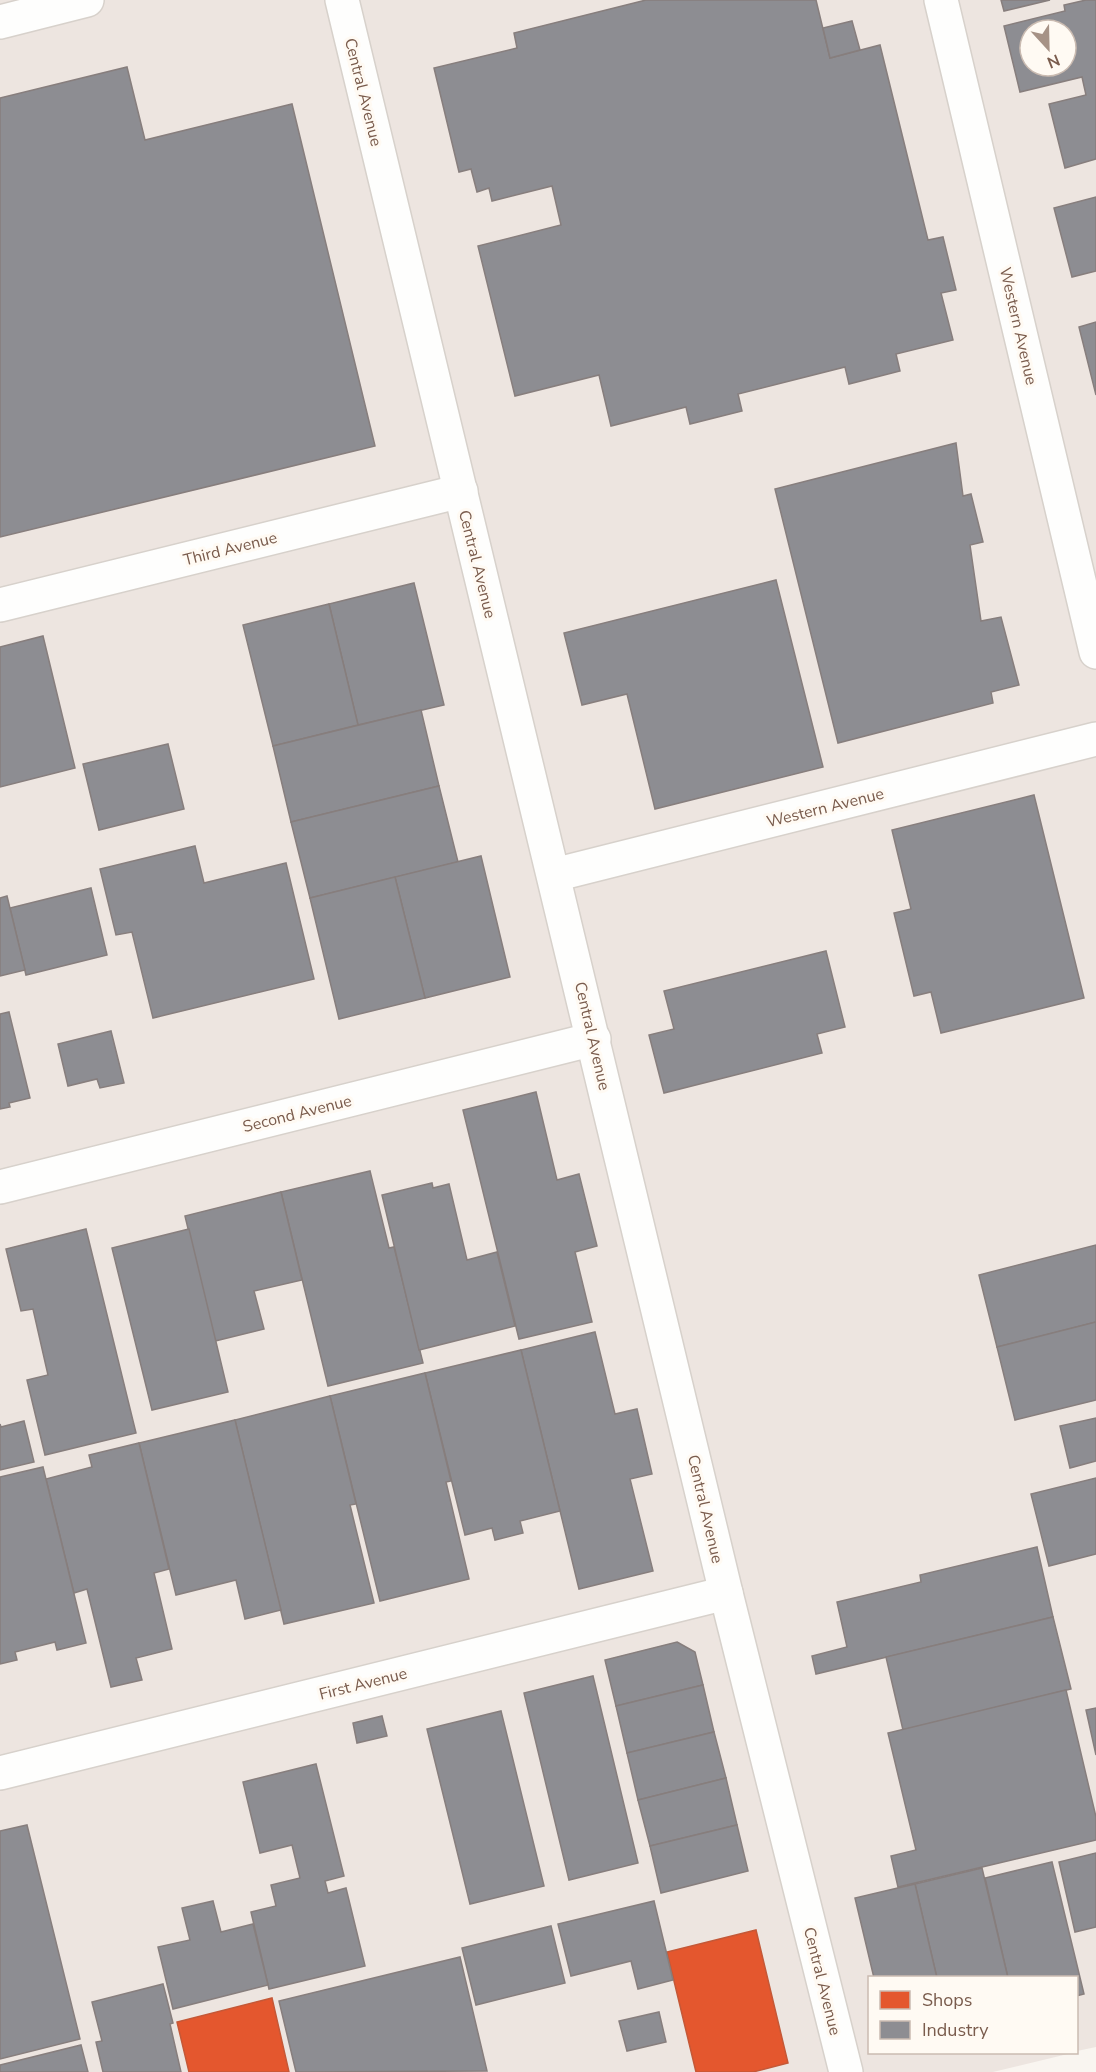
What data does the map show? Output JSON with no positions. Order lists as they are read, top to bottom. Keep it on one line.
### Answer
{"streets":{"street":["Central Avenue","Western Avenue","Third Avenue","Second Avenue","First Avenue"]},"crossings":[["Central Avenue","Western Avenue"],["Central Avenue","Third Avenue"],["Central Avenue","Second Avenue"],["Central Avenue","First Avenue"]],"legend":["Shops","Industry"],"north":"bottom"}
